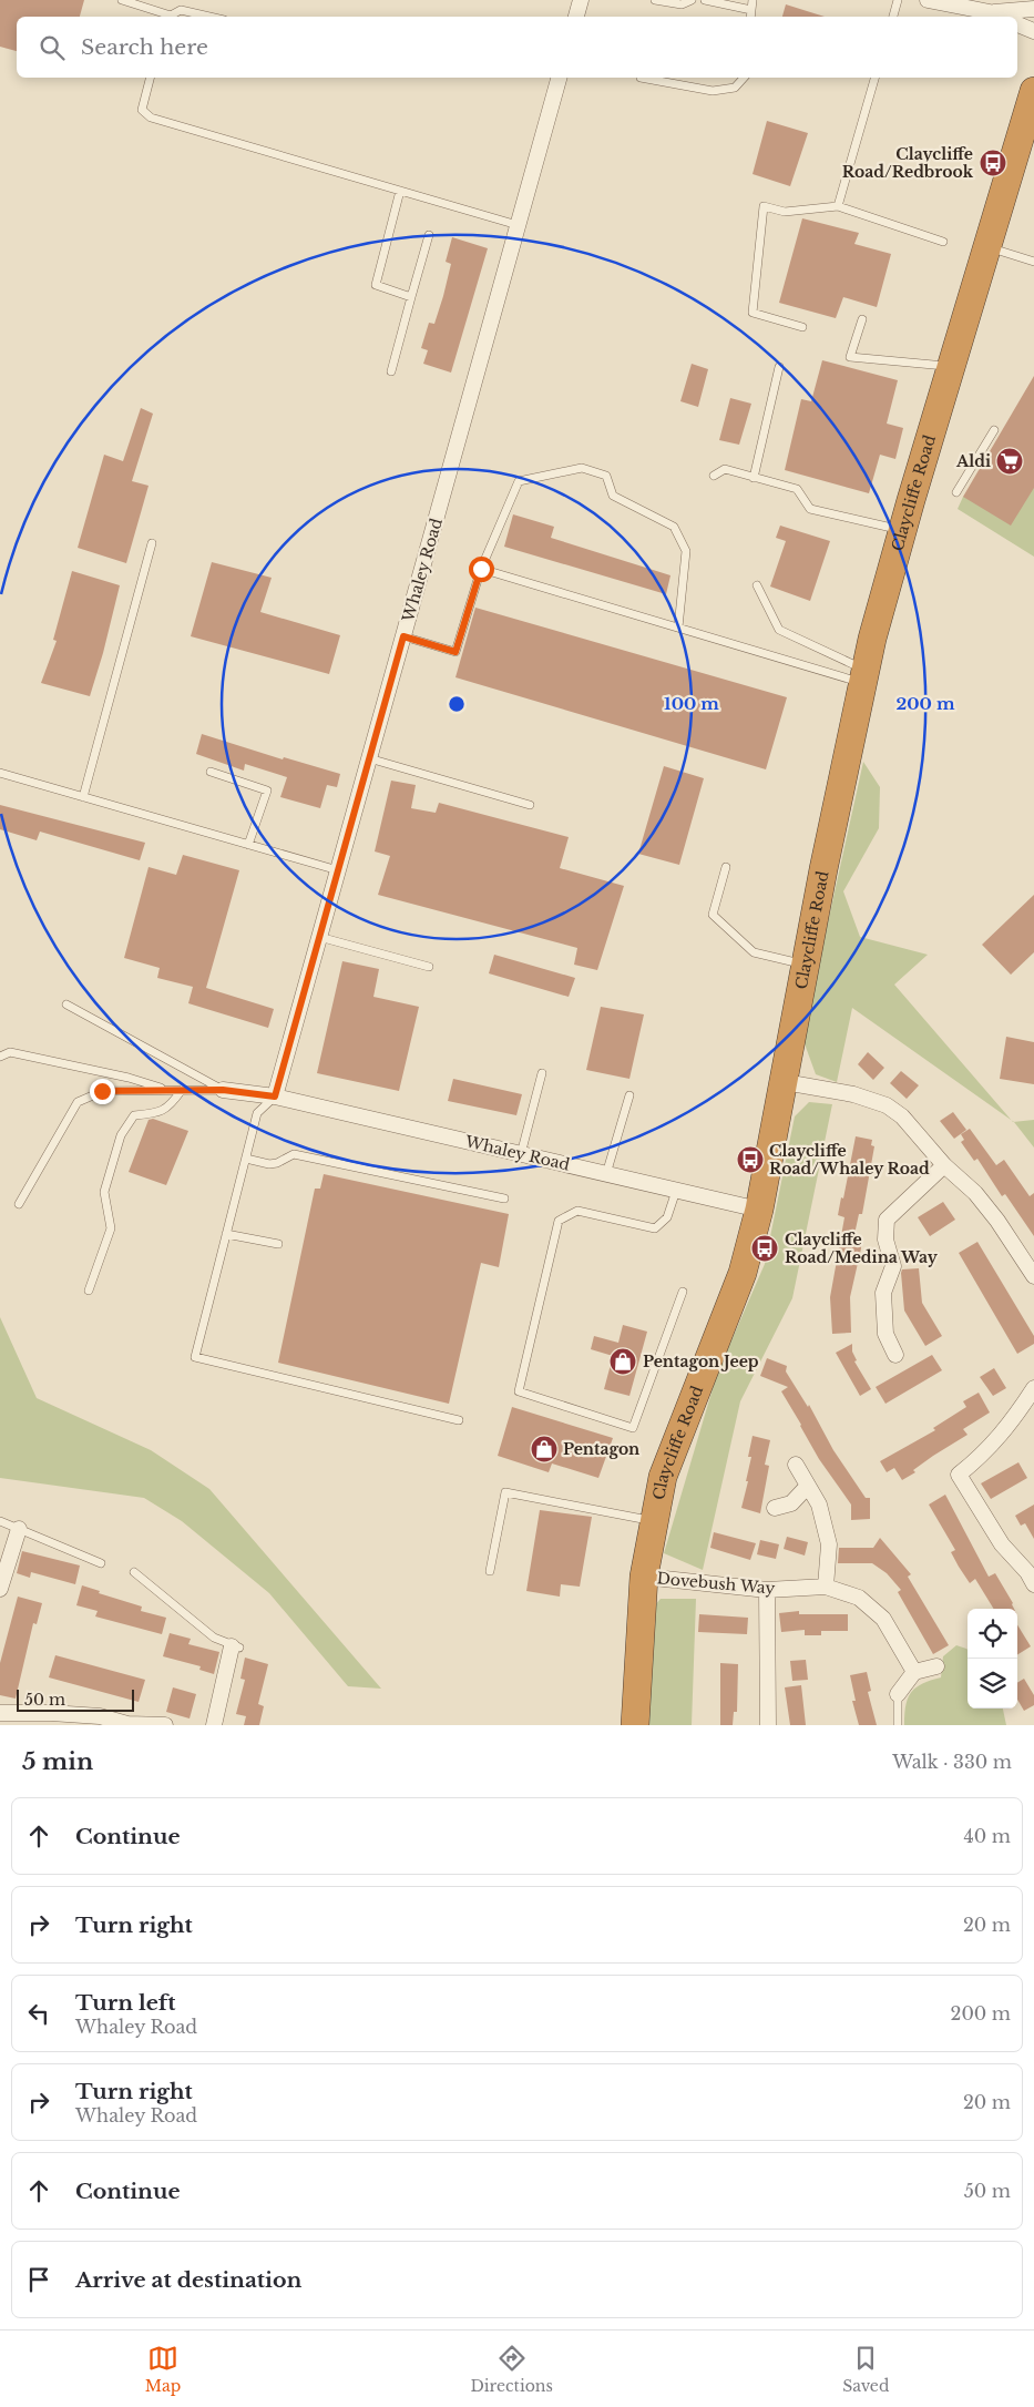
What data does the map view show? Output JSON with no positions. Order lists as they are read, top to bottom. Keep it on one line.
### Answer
{"streets":{"highway":["Claycliffe Road"],"street":["Whaley Road","Dovebush Way"]},"crossings":[["Claycliffe Road","Whaley Road"],["Claycliffe Road","Dovebush Way"]],"places":{"bus stop":["Claycliffe Road/Redbrook","Claycliffe Road/Whaley Road","Claycliffe Road/Medina Way"],"supermarket":["Aldi"],"shop":["Pentagon Jeep","Pentagon"]},"scale_bar":"50 m","page":{"search":"Search here","scale":"50 m","heading":["5 min","Walk · 330 m"],"list":[["Continue","40 m"],["Turn right","20 m"],["Turn left","Whaley Road","200 m"],["Turn right","Whaley Road","20 m"],["Continue","50 m"],"Arrive at destination"],"nav":["Map","Directions","Saved"]},"rings":["100 m","200 m"]}
